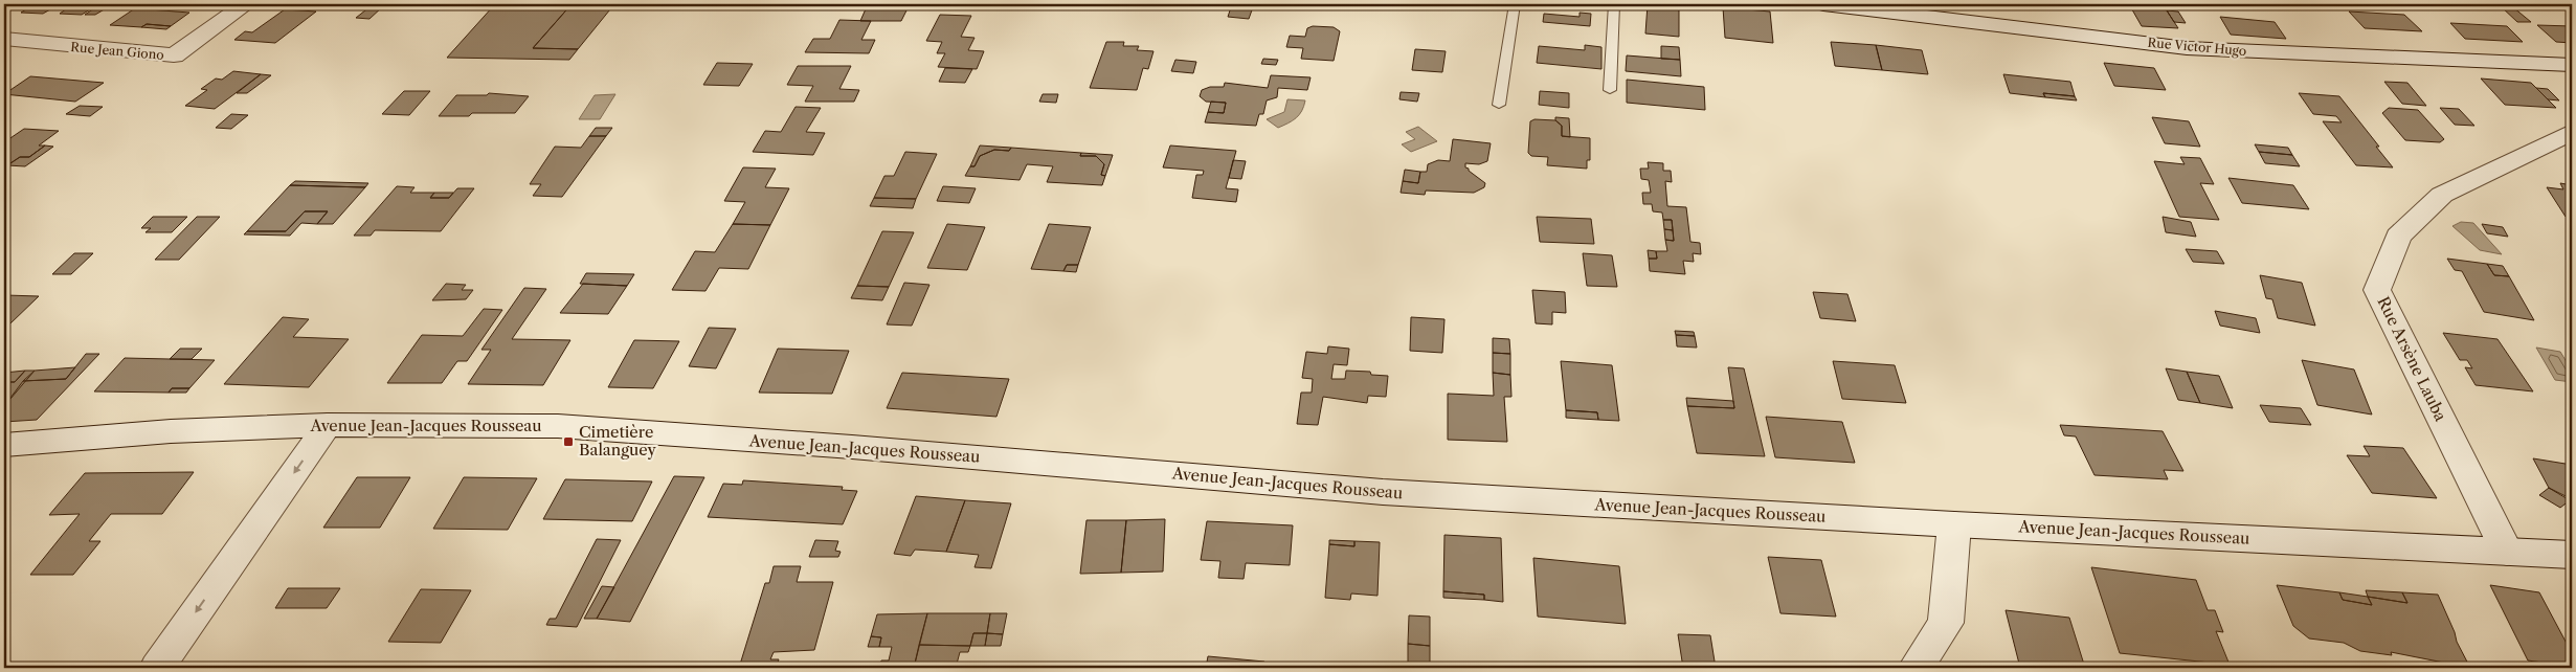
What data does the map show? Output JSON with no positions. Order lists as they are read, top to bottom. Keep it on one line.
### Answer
{"streets":{"street":["Rue Victor Hugo","Rue Jean Giono","Rue Arsène Lauba","Avenue Jean-Jacques Rousseau"]},"crossings":[["Rue Arsène Lauba","Avenue Jean-Jacques Rousseau"]],"places":{"transit":["Cimetière Balanguey"]}}
